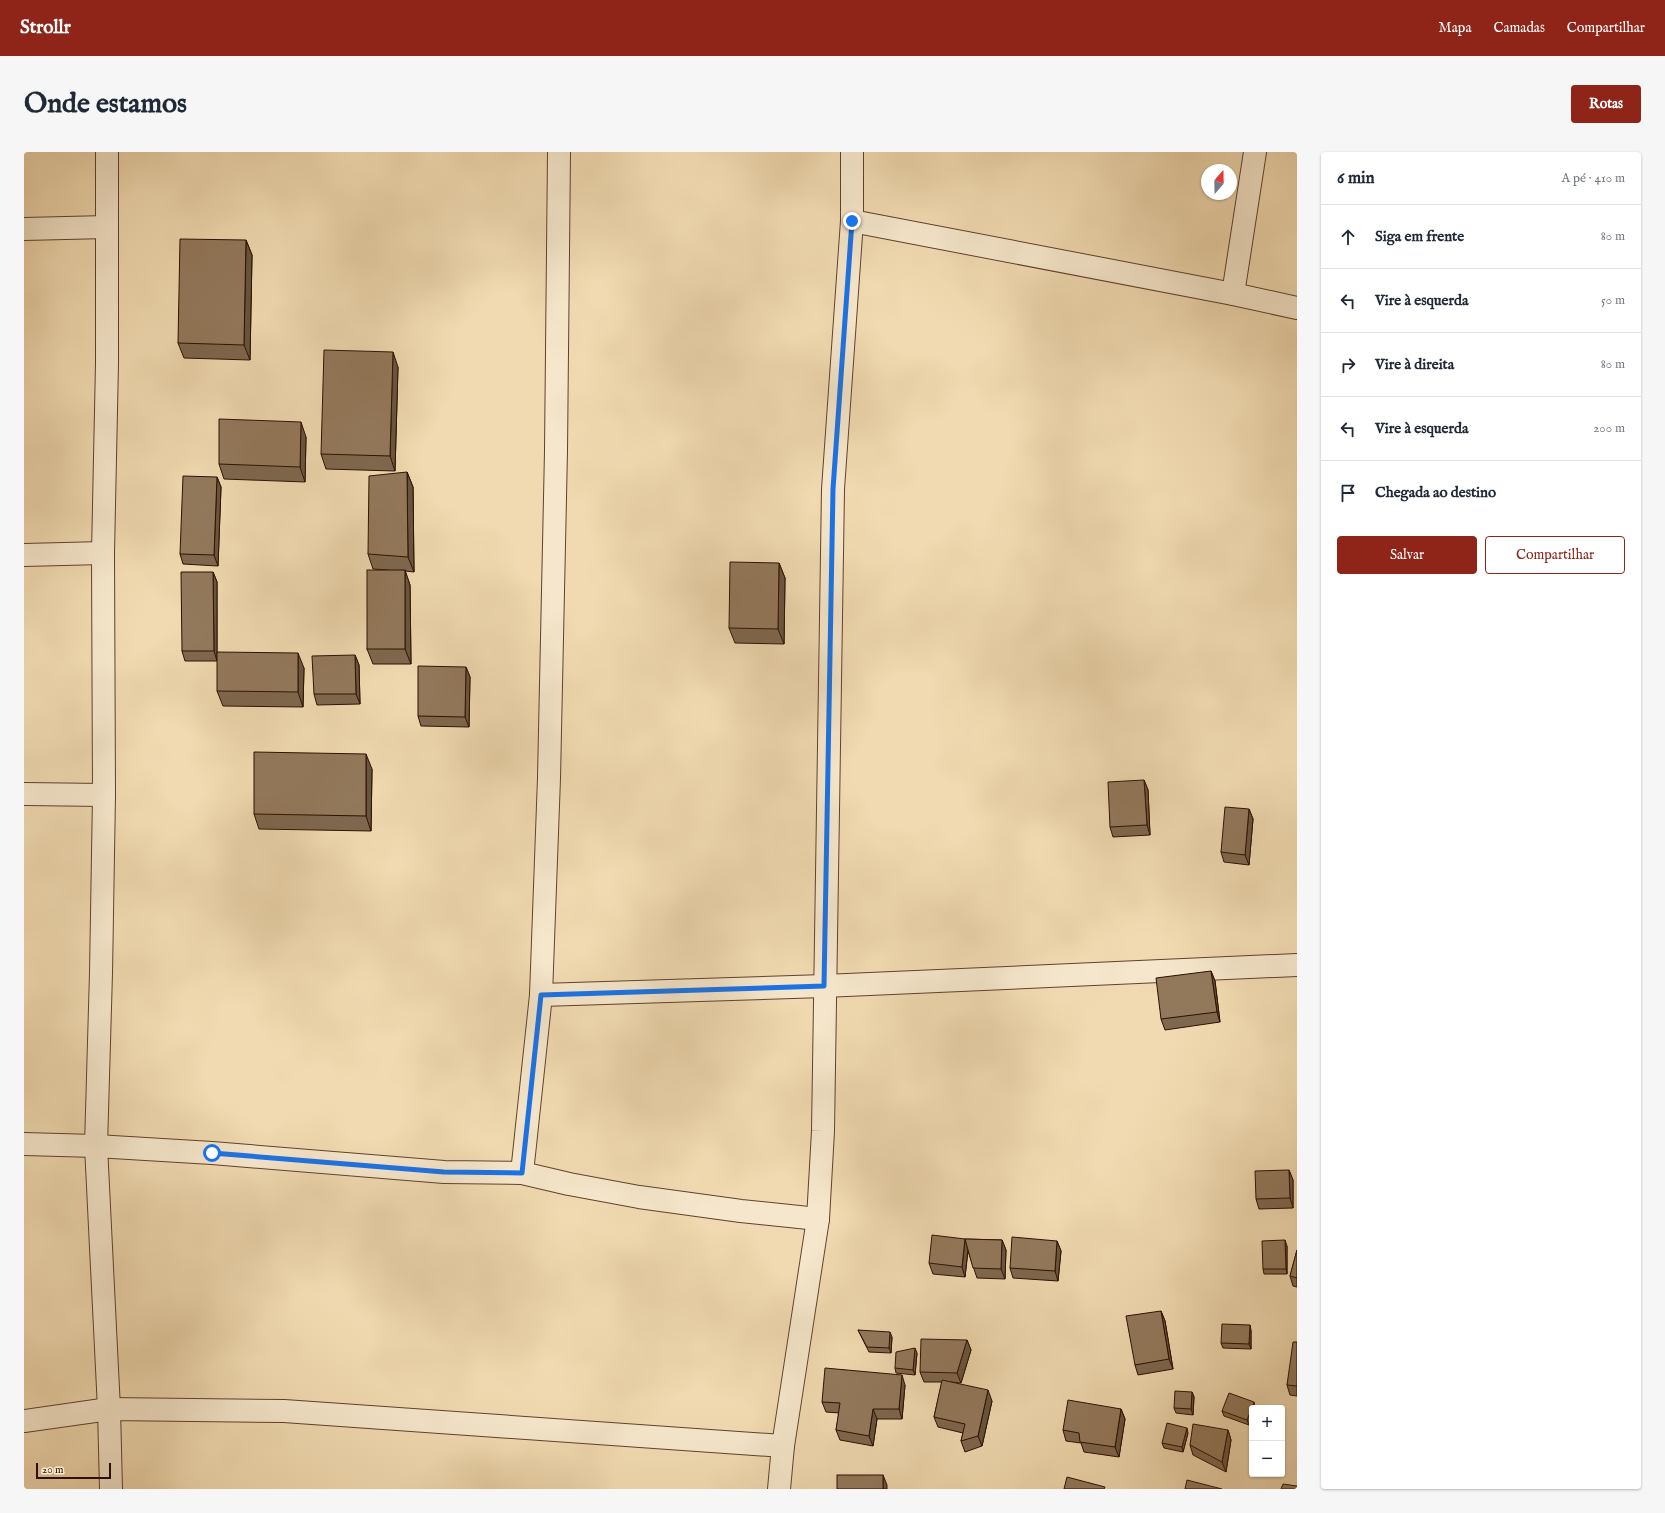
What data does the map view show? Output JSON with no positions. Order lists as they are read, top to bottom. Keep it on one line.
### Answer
{"scale_bar":"20 m","north":"top","page":{"header":"Strollr","nav":["Mapa","Camadas","Compartilhar"],"buttons":["Rotas",["Salvar","Compartilhar"]],"title":"Onde estamos","heading":["6 min","A pé · 410 m"],"list":[["Siga em frente","80 m"],["Vire à esquerda","50 m"],["Vire à direita","80 m"],["Vire à esquerda","200 m"],"Chegada ao destino"],"map_buttons":["+","−"],"scale":"20 m"}}
